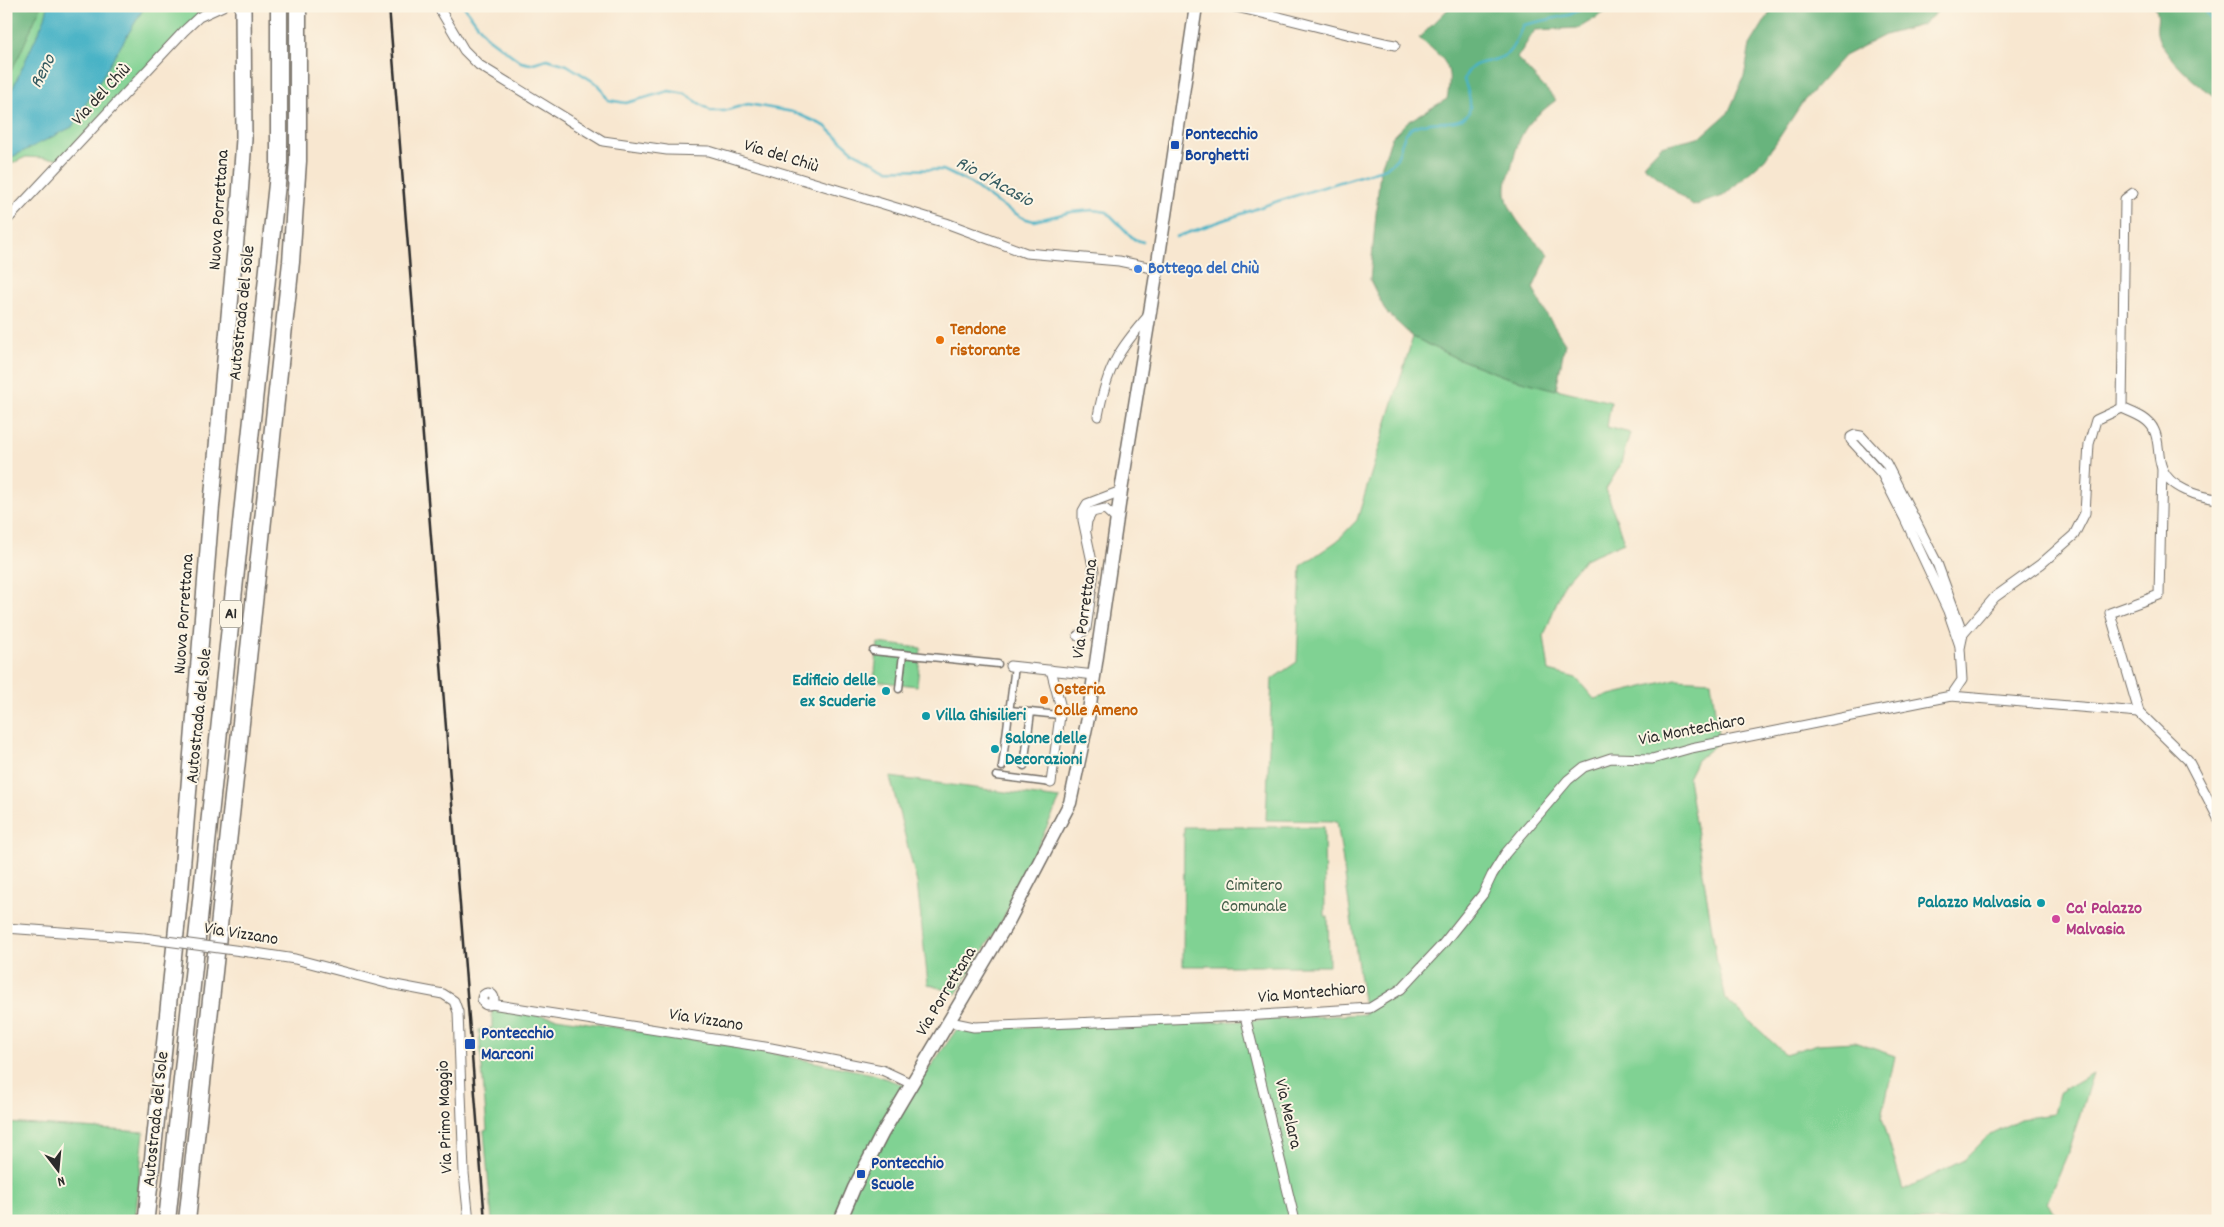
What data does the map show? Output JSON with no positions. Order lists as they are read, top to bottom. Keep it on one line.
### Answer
{"streets":{"highway":["Nuova Porrettana","Autostrada del Sole","A1"],"main road":["Via Porrettana"],"street":["Via del Chiù","Via Montechiaro","Via Vizzano","Via Melara","Via Primo Maggio"]},"crossings":[["Via del Chiù","Via Porrettana"],["Via Porrettana","Via Montechiaro"],["Via Porrettana","Via Vizzano"],["Via Montechiaro","Via Melara"],["Via Vizzano","Via Primo Maggio"]],"water":["Reno","Rio d'Acasio"],"parks":["Cimitero Comunale"],"places":{"transit":["Pontecchio Borghetti","Pontecchio Marconi","Pontecchio Scuole"],"other":["Bottega del Chiù","Tendone ristorante","Edificio delle ex Scuderie","Osteria Colle Ameno","Villa Ghisilieri","Salone delle Decorazioni","Palazzo Malvasia","Ca' Palazzo Malvasia"]},"north":"bottom"}
